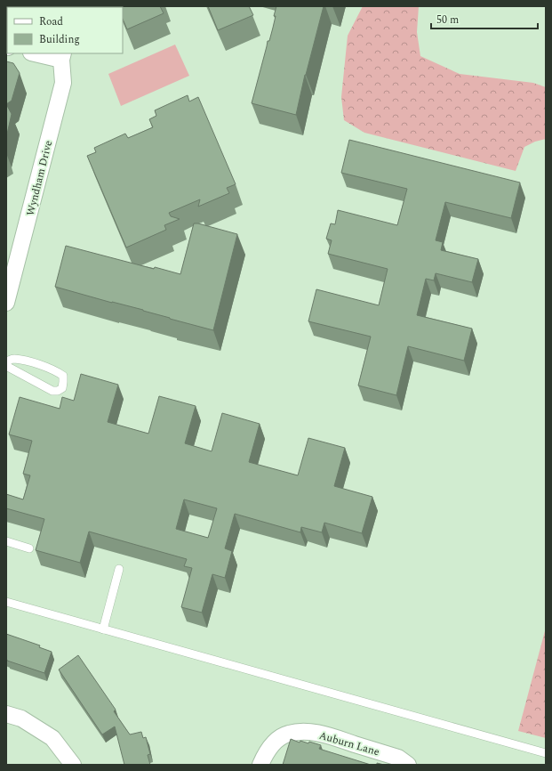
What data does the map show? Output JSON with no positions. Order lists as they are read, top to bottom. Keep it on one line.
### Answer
{"streets":{"street":["Wyndham Drive","Auburn Lane"]},"legend":["Road","Building"],"scale_bar":"50 m"}
